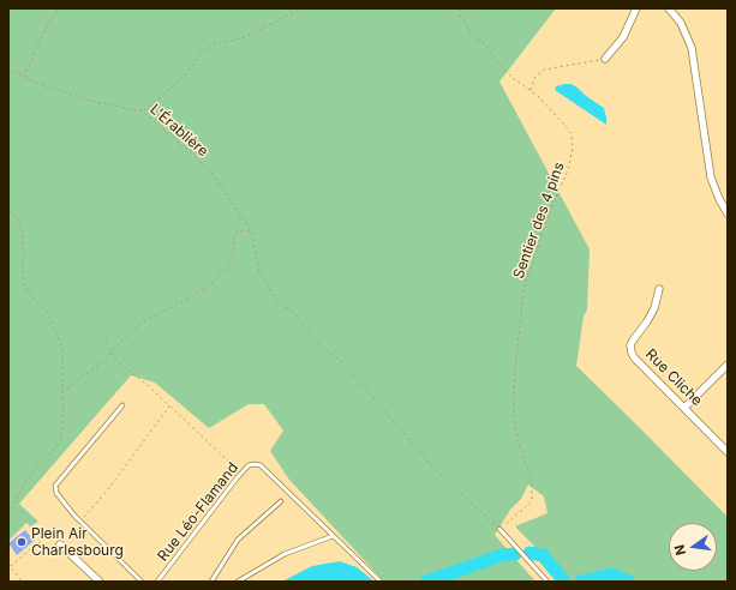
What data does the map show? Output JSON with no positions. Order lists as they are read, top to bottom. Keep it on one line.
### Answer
{"streets":{"street":["Rue Cliche"],"lane":["Rue Léo-Flamand"],"path":["L'Érablière","Sentier des 4 pins"]},"places":["Plein Air Charlesbourg"],"north":"left"}
